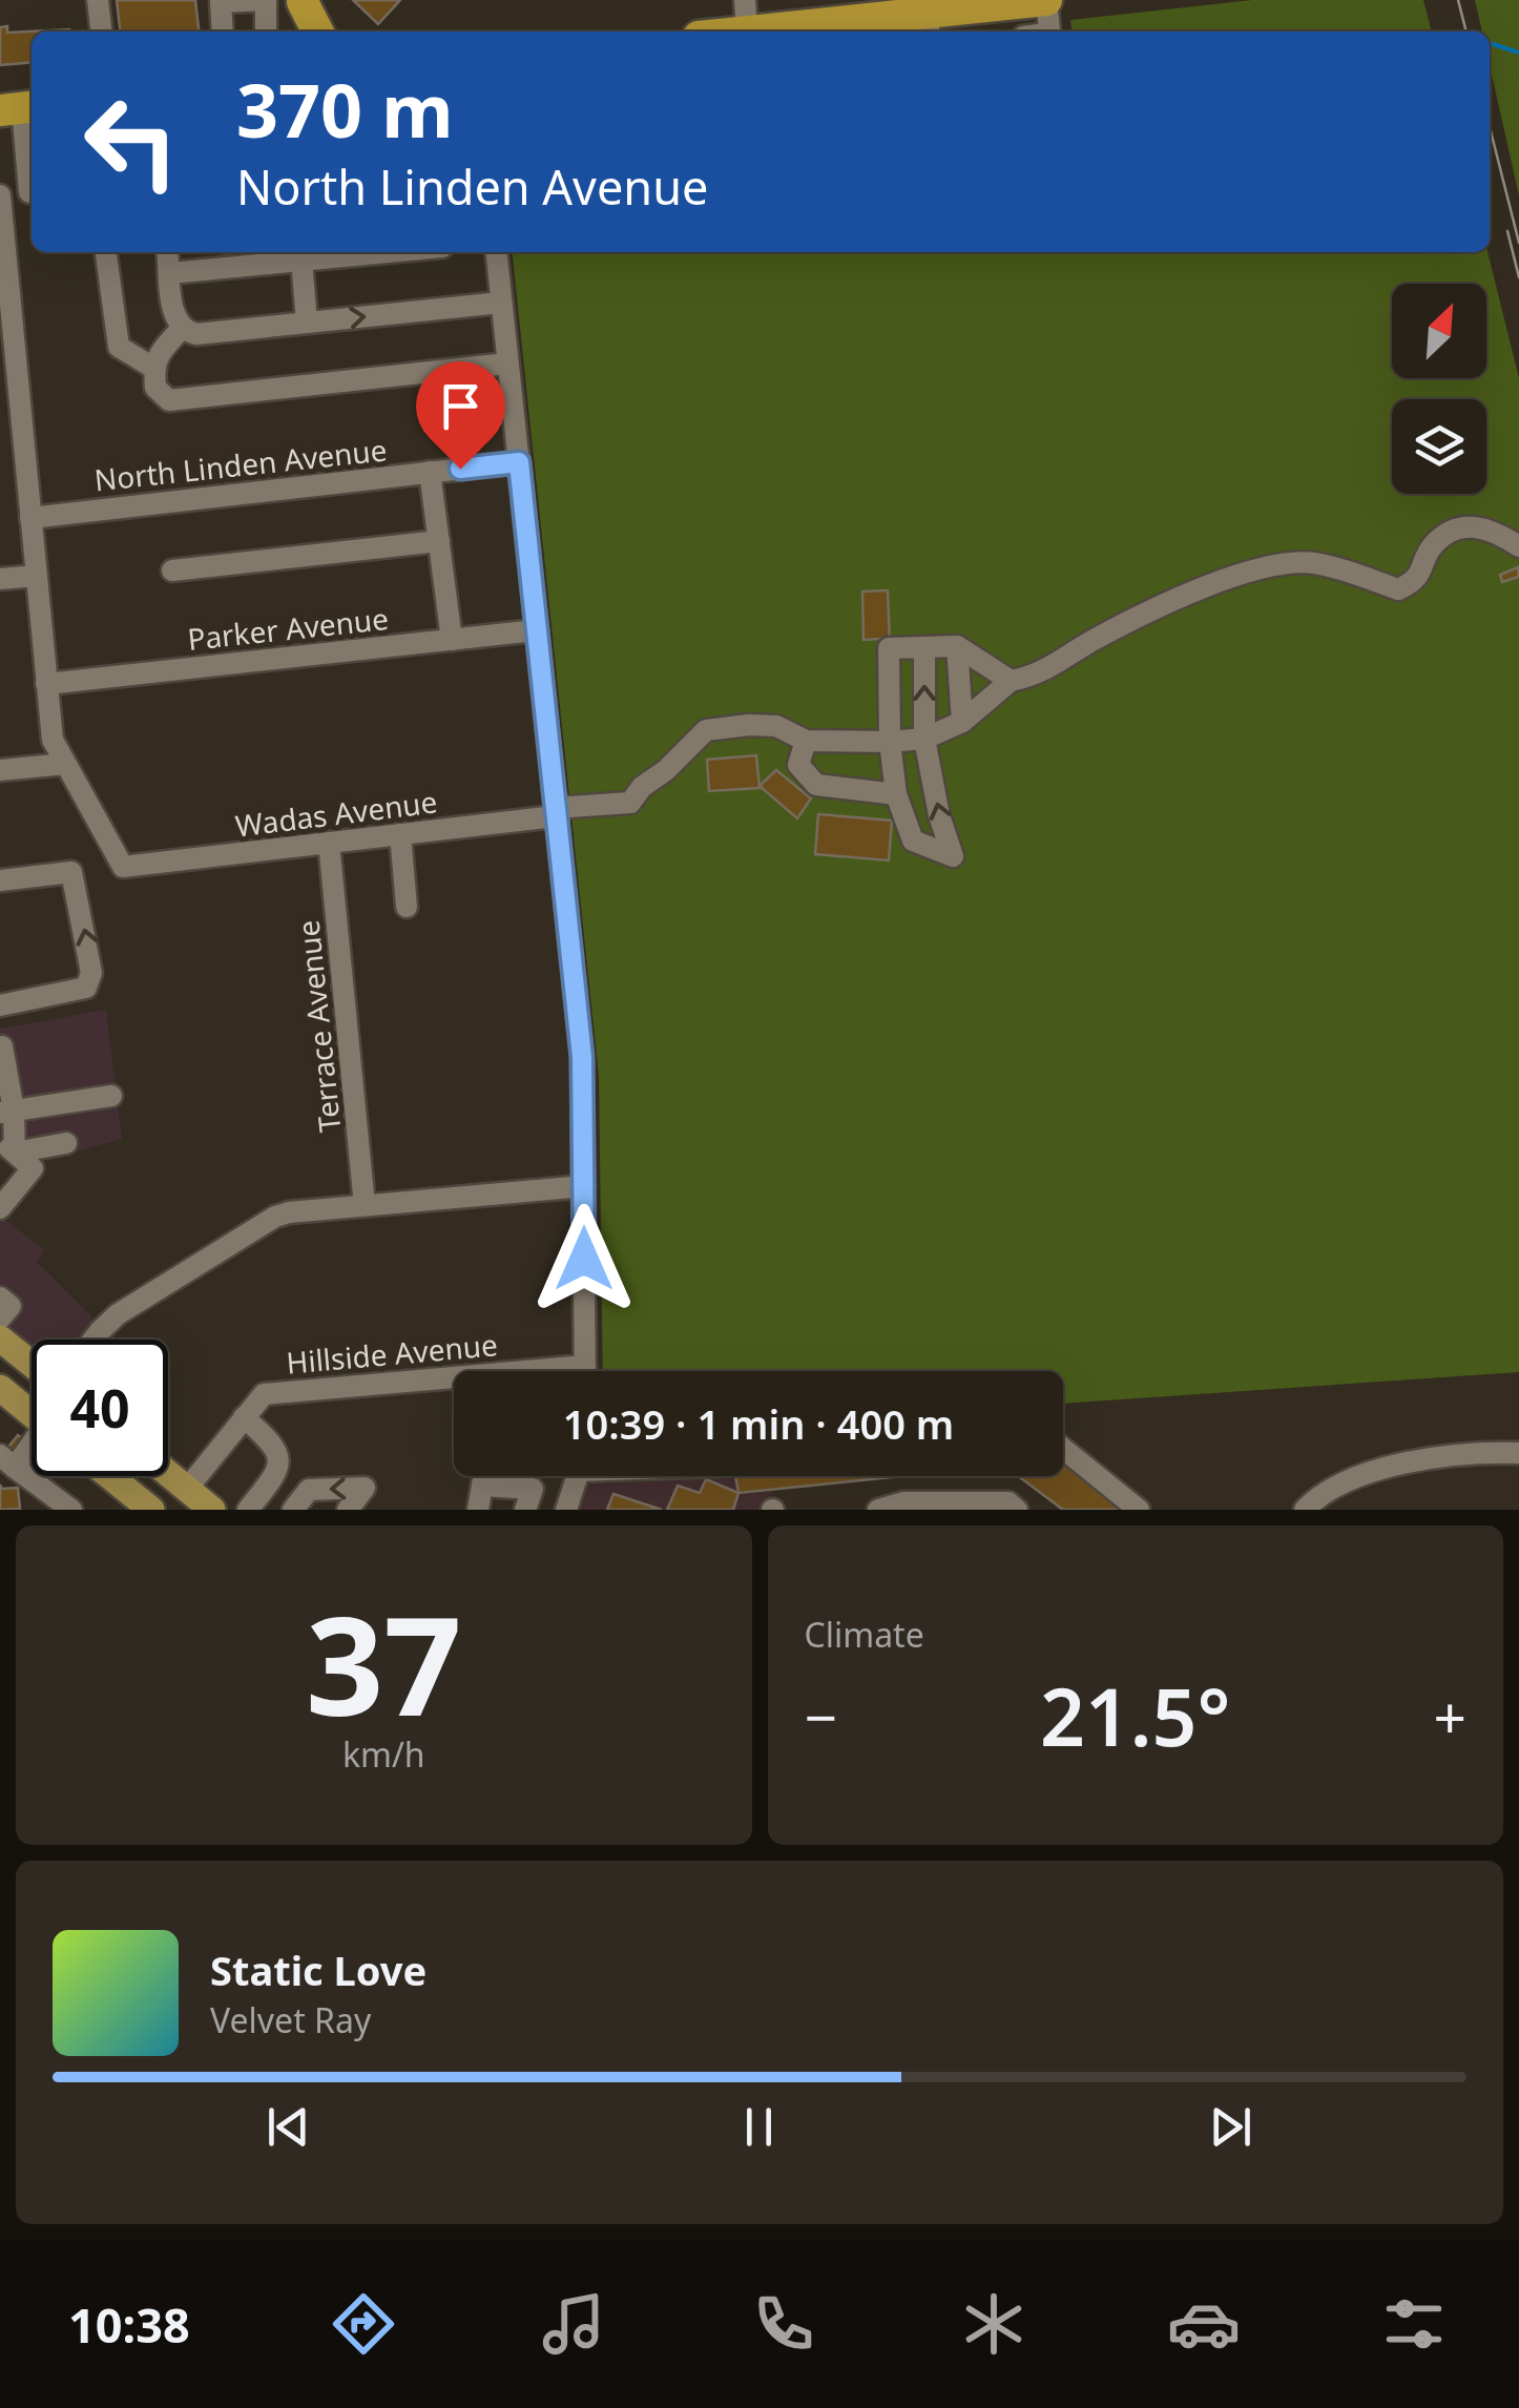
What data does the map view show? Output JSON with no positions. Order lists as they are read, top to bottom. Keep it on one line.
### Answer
{"streets":{"street":["North Linden Avenue","Parker Avenue","Wadas Avenue","Terrace Avenue","Hillside Avenue"]},"crossings":[["Wadas Avenue","Terrace Avenue"]],"north":"top right","page":{"turn":["370 m","North Linden Avenue"],"limit":"40","trip":"10:39 · 1 min · 400 m","tile":[["37","km/h"],"Climate"],"heat":["−","21.5°","+"],"song":["Static Love","Velvet Ray"],"tabs":"10:38"}}
